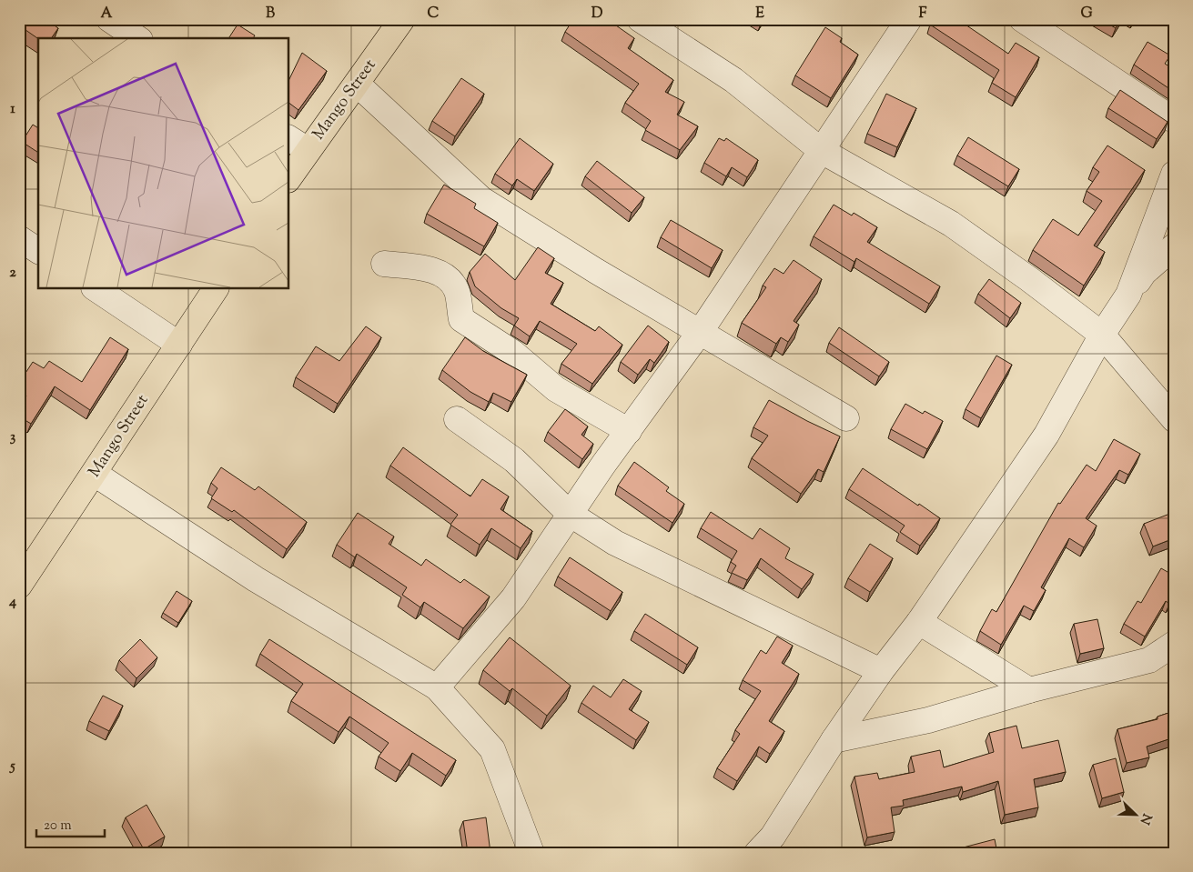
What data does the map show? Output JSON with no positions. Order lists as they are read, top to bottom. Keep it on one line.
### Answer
{"streets":{"main road":["Mango Street"]},"scale_bar":"20 m","north":"bottom right","grid":{"columns":["A","B","C","D","E","F","G"],"rows":["1","2","3","4","5"]}}
